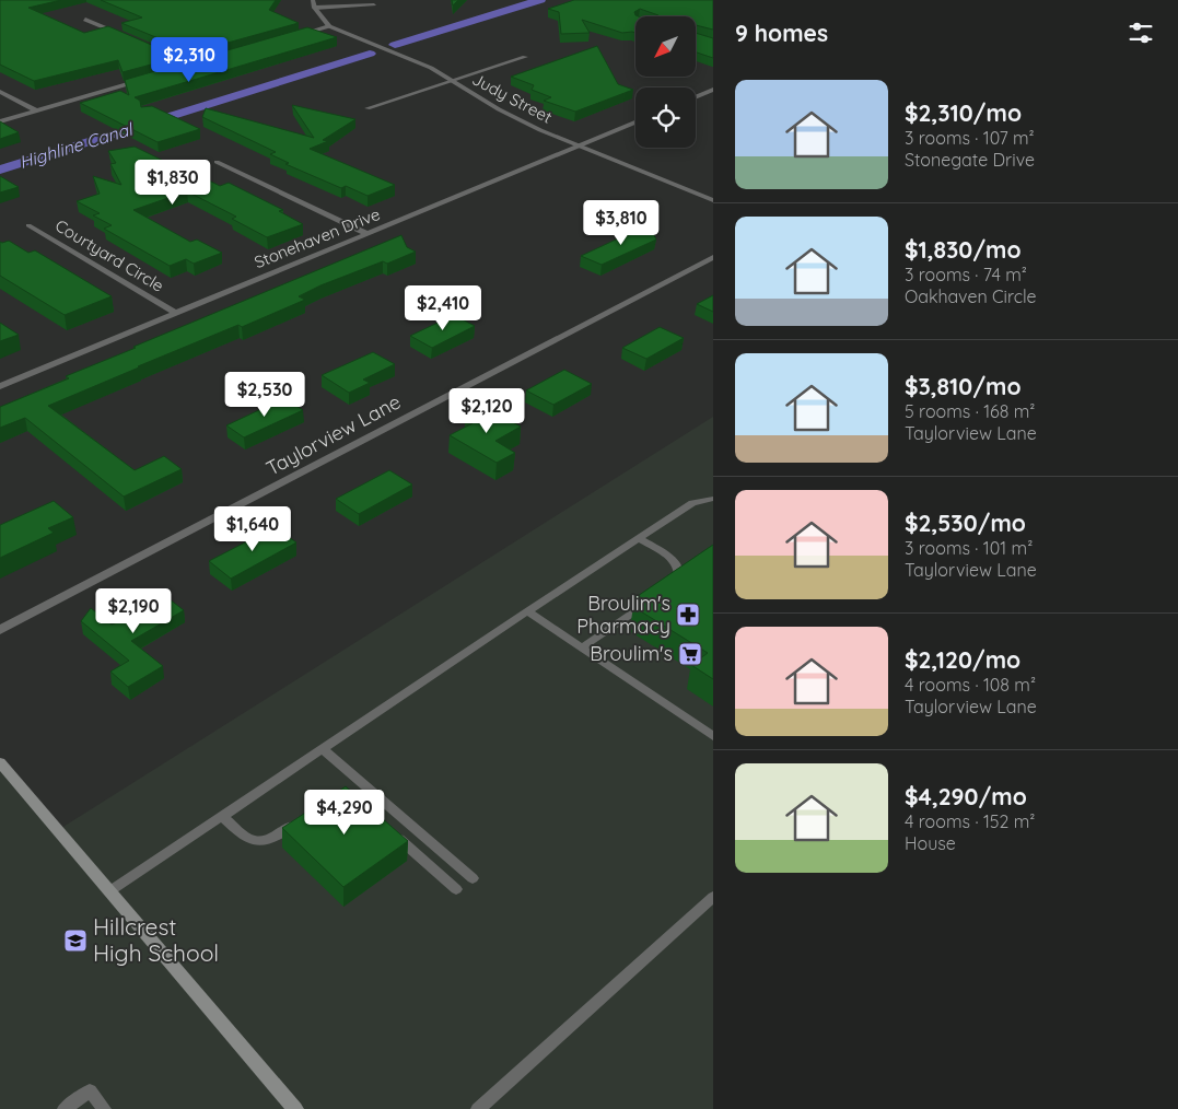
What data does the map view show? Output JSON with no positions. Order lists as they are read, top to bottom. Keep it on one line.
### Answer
{"streets":{"street":["Judy Street","Stonehaven Drive","Courtyard Circle","Taylorview Lane"]},"crossings":[["Judy Street","Stonehaven Drive"],["Stonehaven Drive","Courtyard Circle"]],"water":["Highline Canal"],"places":{"pharmacy":["Broulim's Pharmacy"],"supermarket":["Broulim's"],"school or university":["Hillcrest High School"]},"north":"bottom left","page":{"heading":"9 homes","price":["$2,310","$1,830","$3,810","$2,410","$2,530","$2,120","$1,640","$2,190","$4,290"],"list":[{"name":"$2,310/mo","note":"3 rooms · 107 m² · Stonegate Drive"},{"name":"$1,830/mo","note":"3 rooms · 74 m² · Oakhaven Circle"},{"name":"$3,810/mo","note":"5 rooms · 168 m² · Taylorview Lane"},{"name":"$2,530/mo","note":"3 rooms · 101 m² · Taylorview Lane"},{"name":"$2,120/mo","note":"4 rooms · 108 m² · Taylorview Lane"},{"name":"$4,290/mo","note":"4 rooms · 152 m² · House"}]}}
